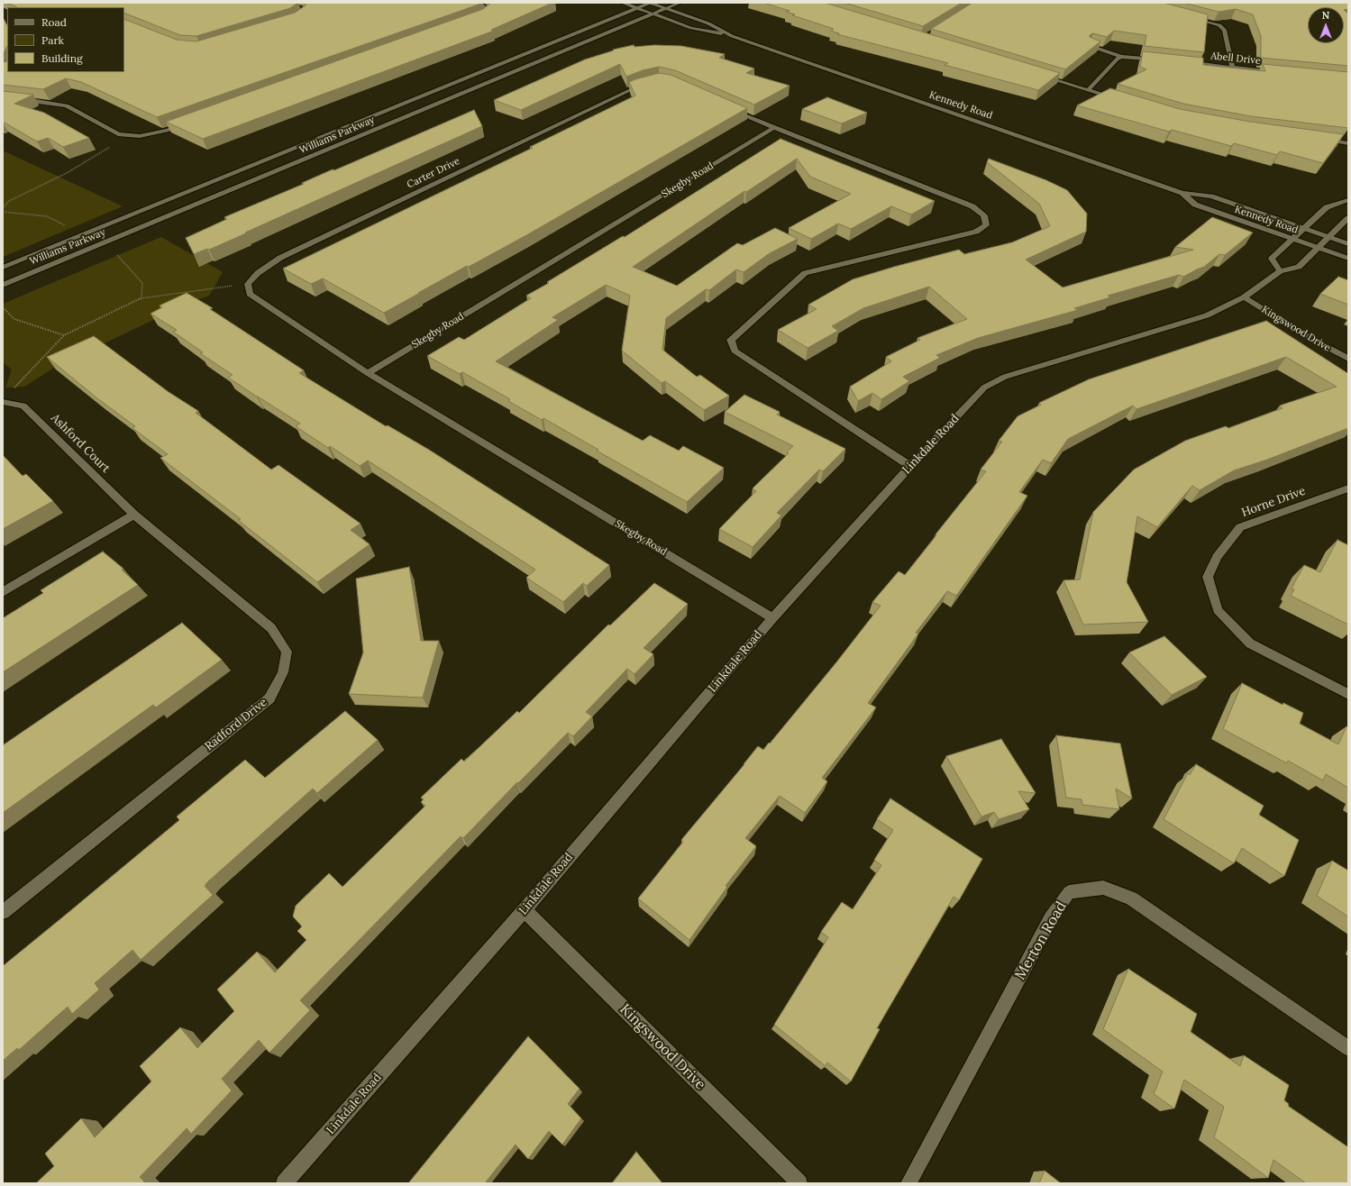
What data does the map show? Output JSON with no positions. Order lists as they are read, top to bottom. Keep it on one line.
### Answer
{"streets":{"street":["Abell Drive","Kennedy Road","Williams Parkway","Carter Drive","Skegby Road","Kingswood Drive","Ashford Court","Linkdale Road","Horne Drive","Radford Drive","Merton Road"]},"crossings":[["Kennedy Road","Linkdale Road"],["Skegby Road","Linkdale Road"],["Kingswood Drive","Linkdale Road"],["Ashford Court","Radford Drive"]],"legend":["Road","Park","Building"],"north":"top"}
